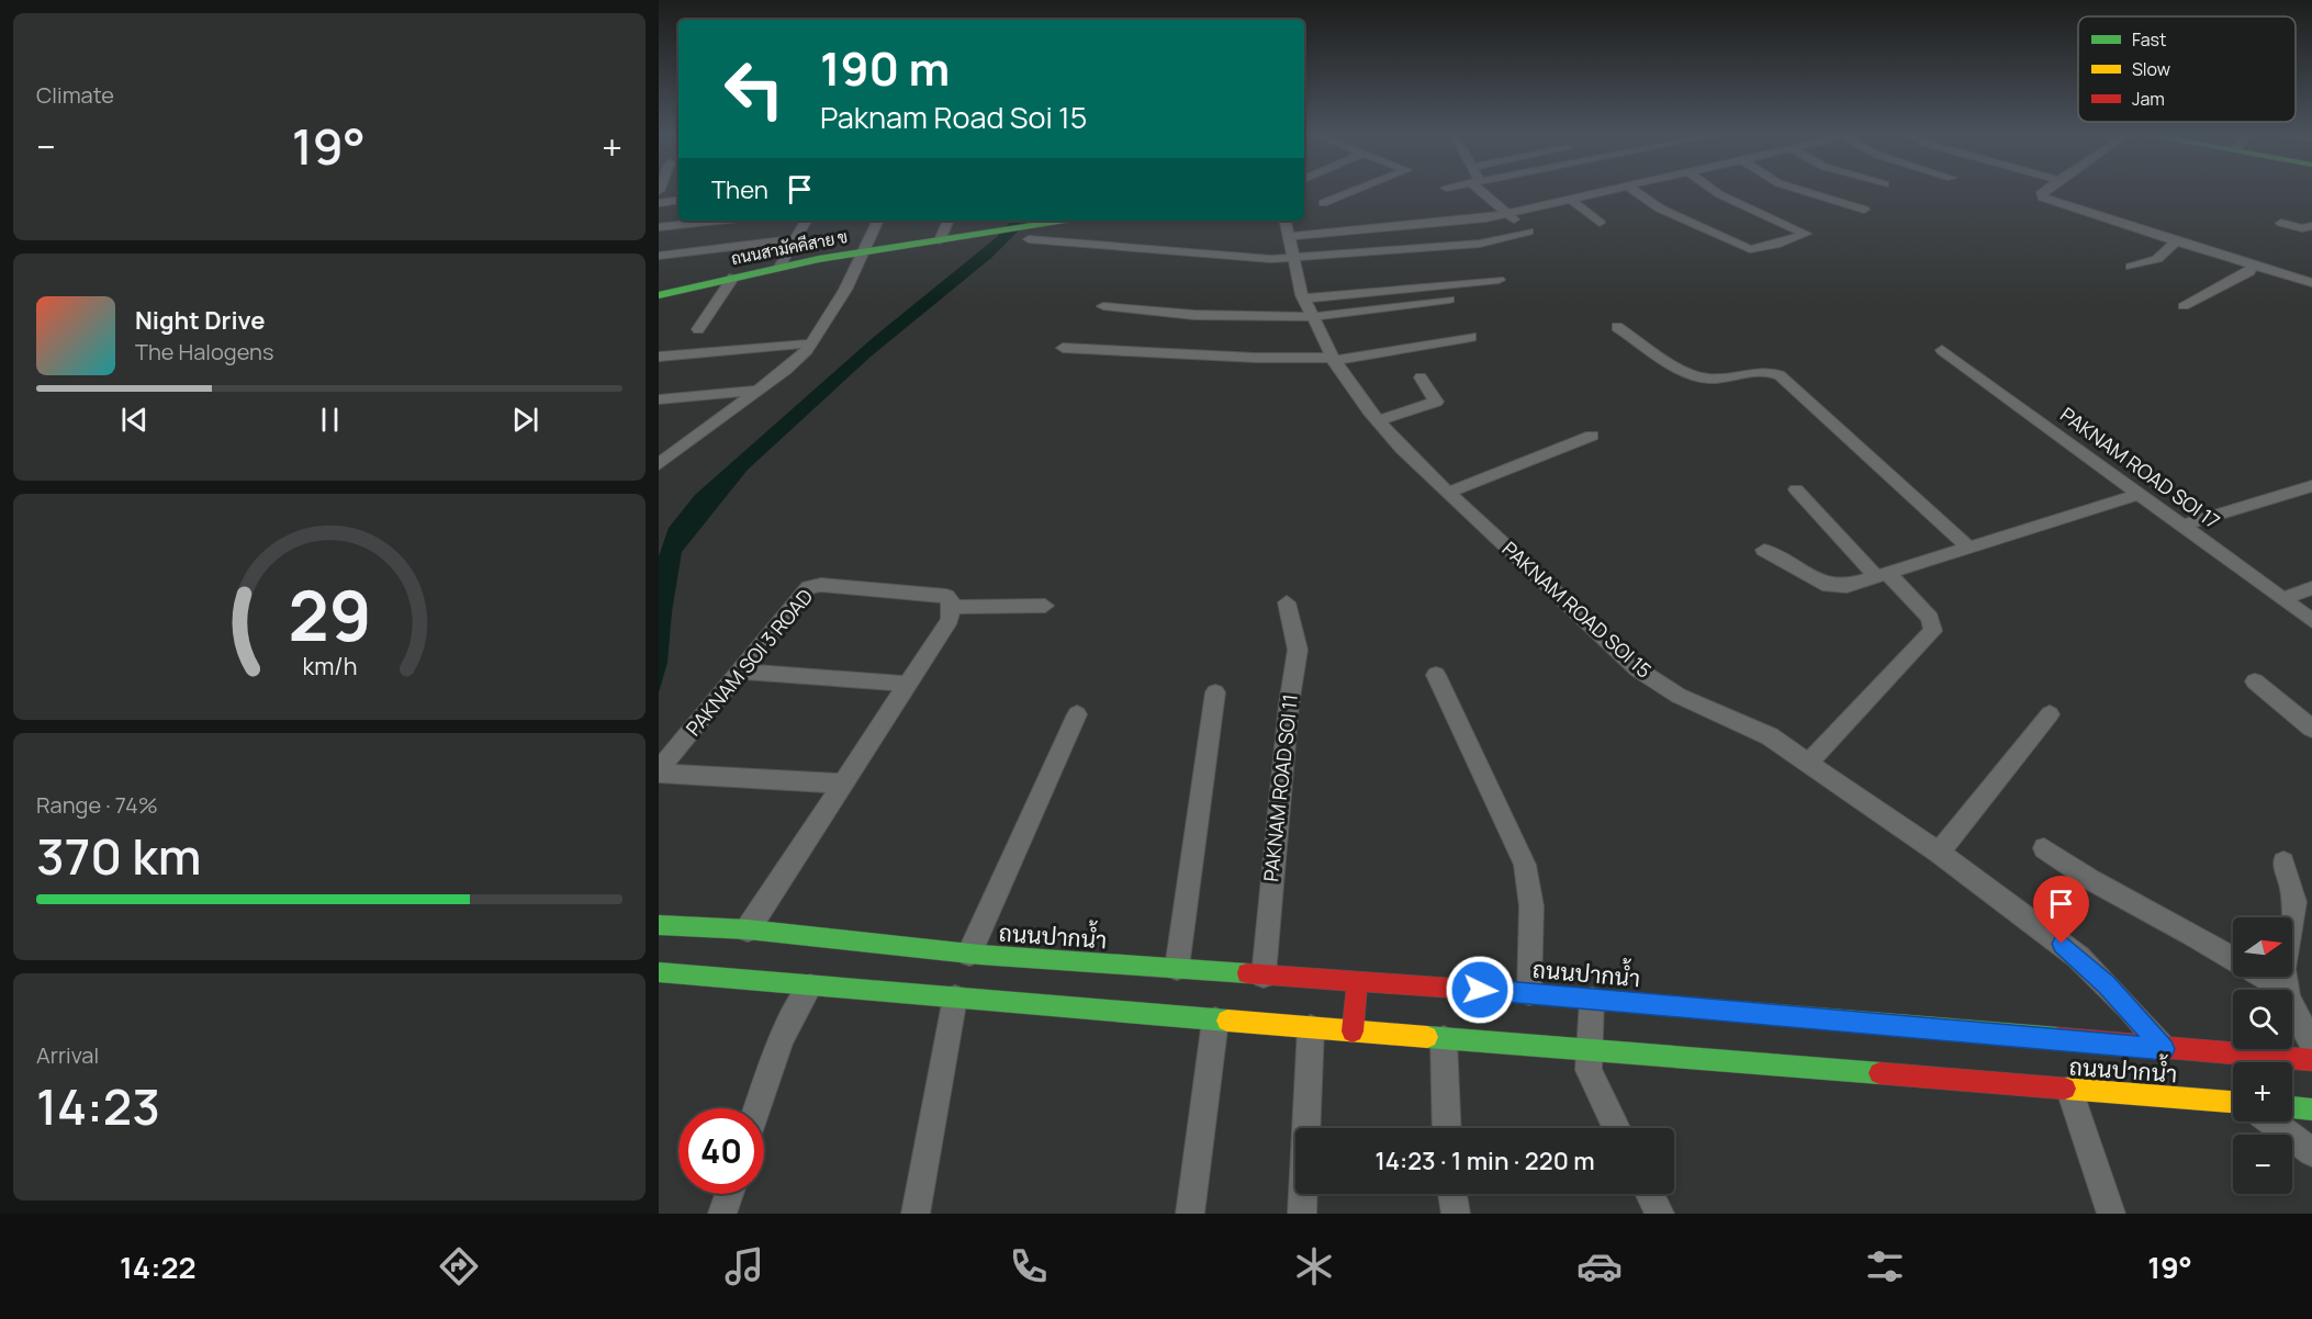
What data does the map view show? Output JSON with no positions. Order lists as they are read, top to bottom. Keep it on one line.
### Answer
{"streets":{"street":["ถนนสามัคคีสาย ข","PAKNAM ROAD SOI 17","PAKNAM ROAD SOI 15","PAKNAM SOI 3 ROAD","PAKNAM ROAD SOI 11","ถนนปากน้ำ"]},"crossings":[["PAKNAM ROAD SOI 15","ถนนปากน้ำ"],["PAKNAM ROAD SOI 11","ถนนปากน้ำ"]],"legend":["Fast","Slow","Jam"],"north":"right","page":{"tile":["Climate",["Range · 74%","370 km"],["Arrival","14:23"]],"turn":["190 m","Paknam Road Soi 15"],"heat":["−","19°","+"],"then":"Then","song":["Night Drive","The Halogens"],"map_buttons":["+","−"],"limit":"40","trip":"14:23 · 1 min · 220 m","tabs":["14:22","19°"],"gauge":["29","km/h"]}}
